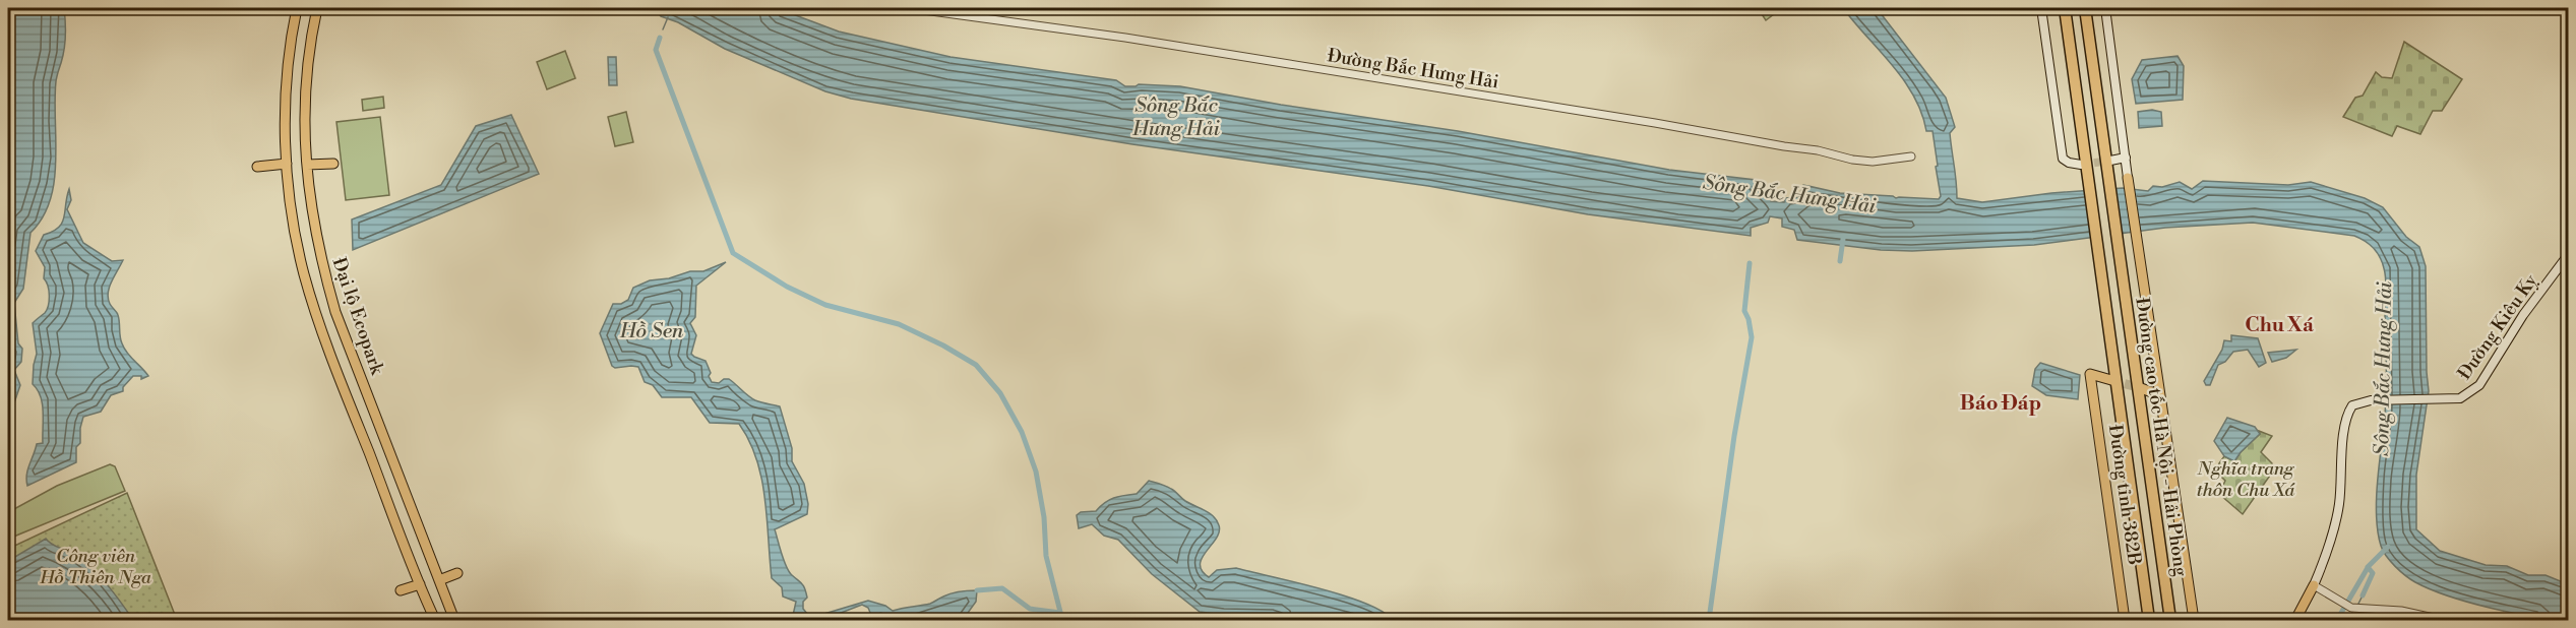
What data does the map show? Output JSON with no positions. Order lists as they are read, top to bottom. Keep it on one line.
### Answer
{"streets":{"highway":["Đường cao tốc Hà Nội - Hải Phòng"],"main road":["Đại lộ Ecopark","Đường Kiêu Kỵ","Đường tỉnh 382B"],"street":["Đường Bắc Hưng Hải"]},"districts":["Chu Xá","Báo Đáp"],"water":["Sông Bắc Hưng Hải","Hồ Sen"],"parks":["Nghĩa trang thôn Chu Xá","Công viên Hồ Thiên Nga"]}
